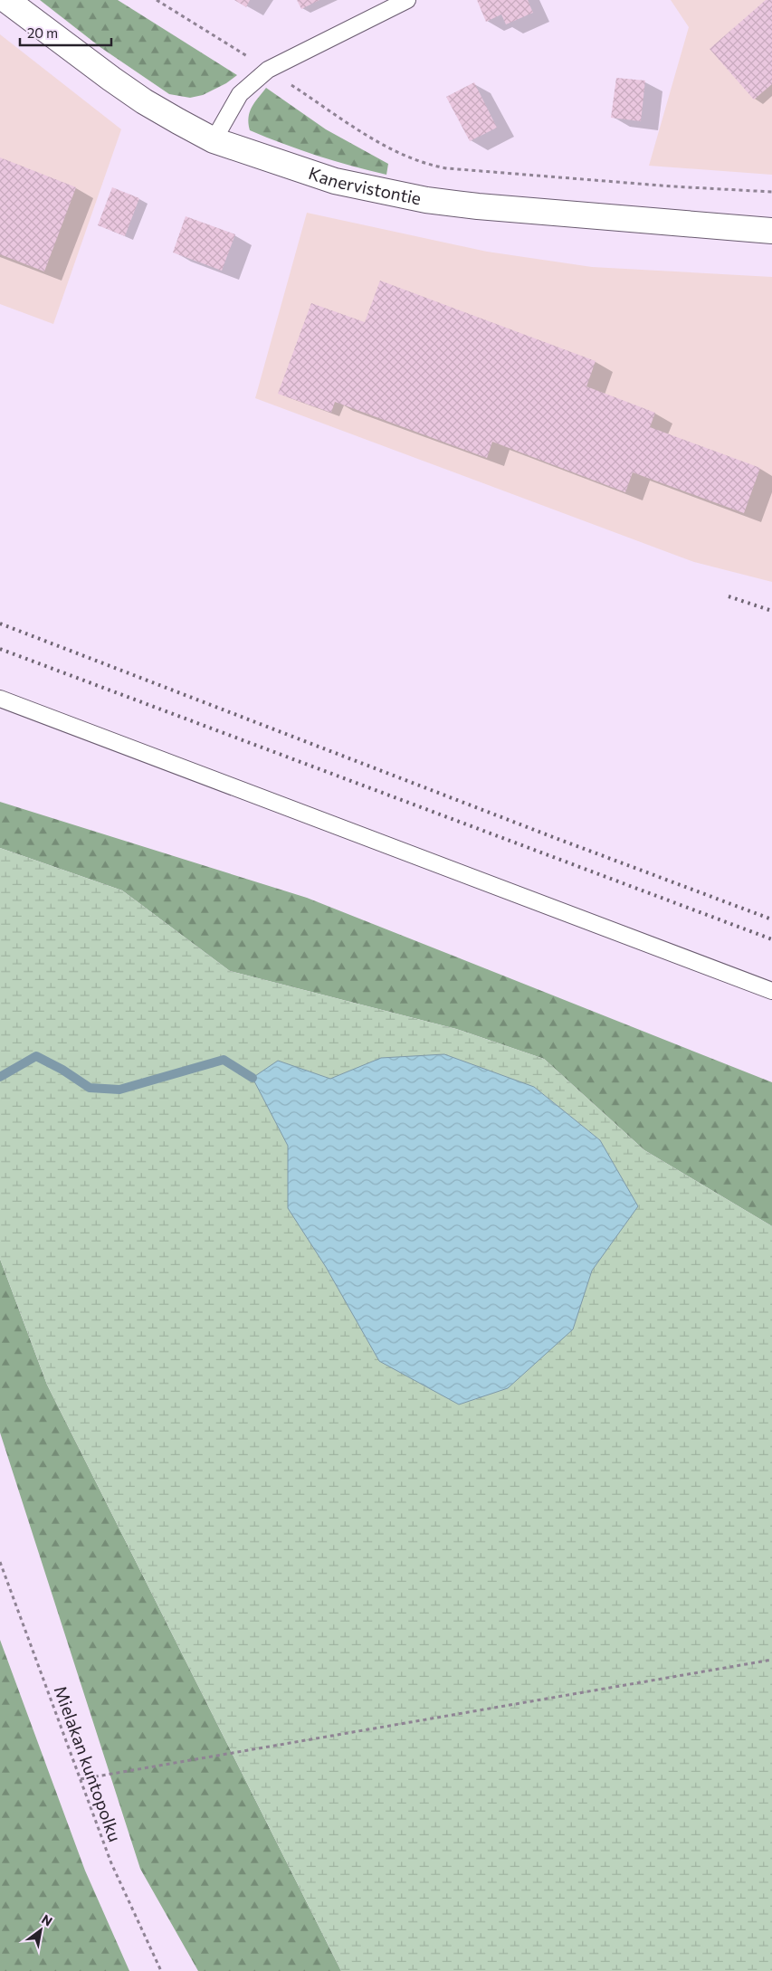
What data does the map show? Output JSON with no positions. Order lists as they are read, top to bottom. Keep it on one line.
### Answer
{"streets":{"street":["Kanervistontie"],"path":["Mielakan kuntopolku"]},"scale_bar":"20 m","north":"top right"}
